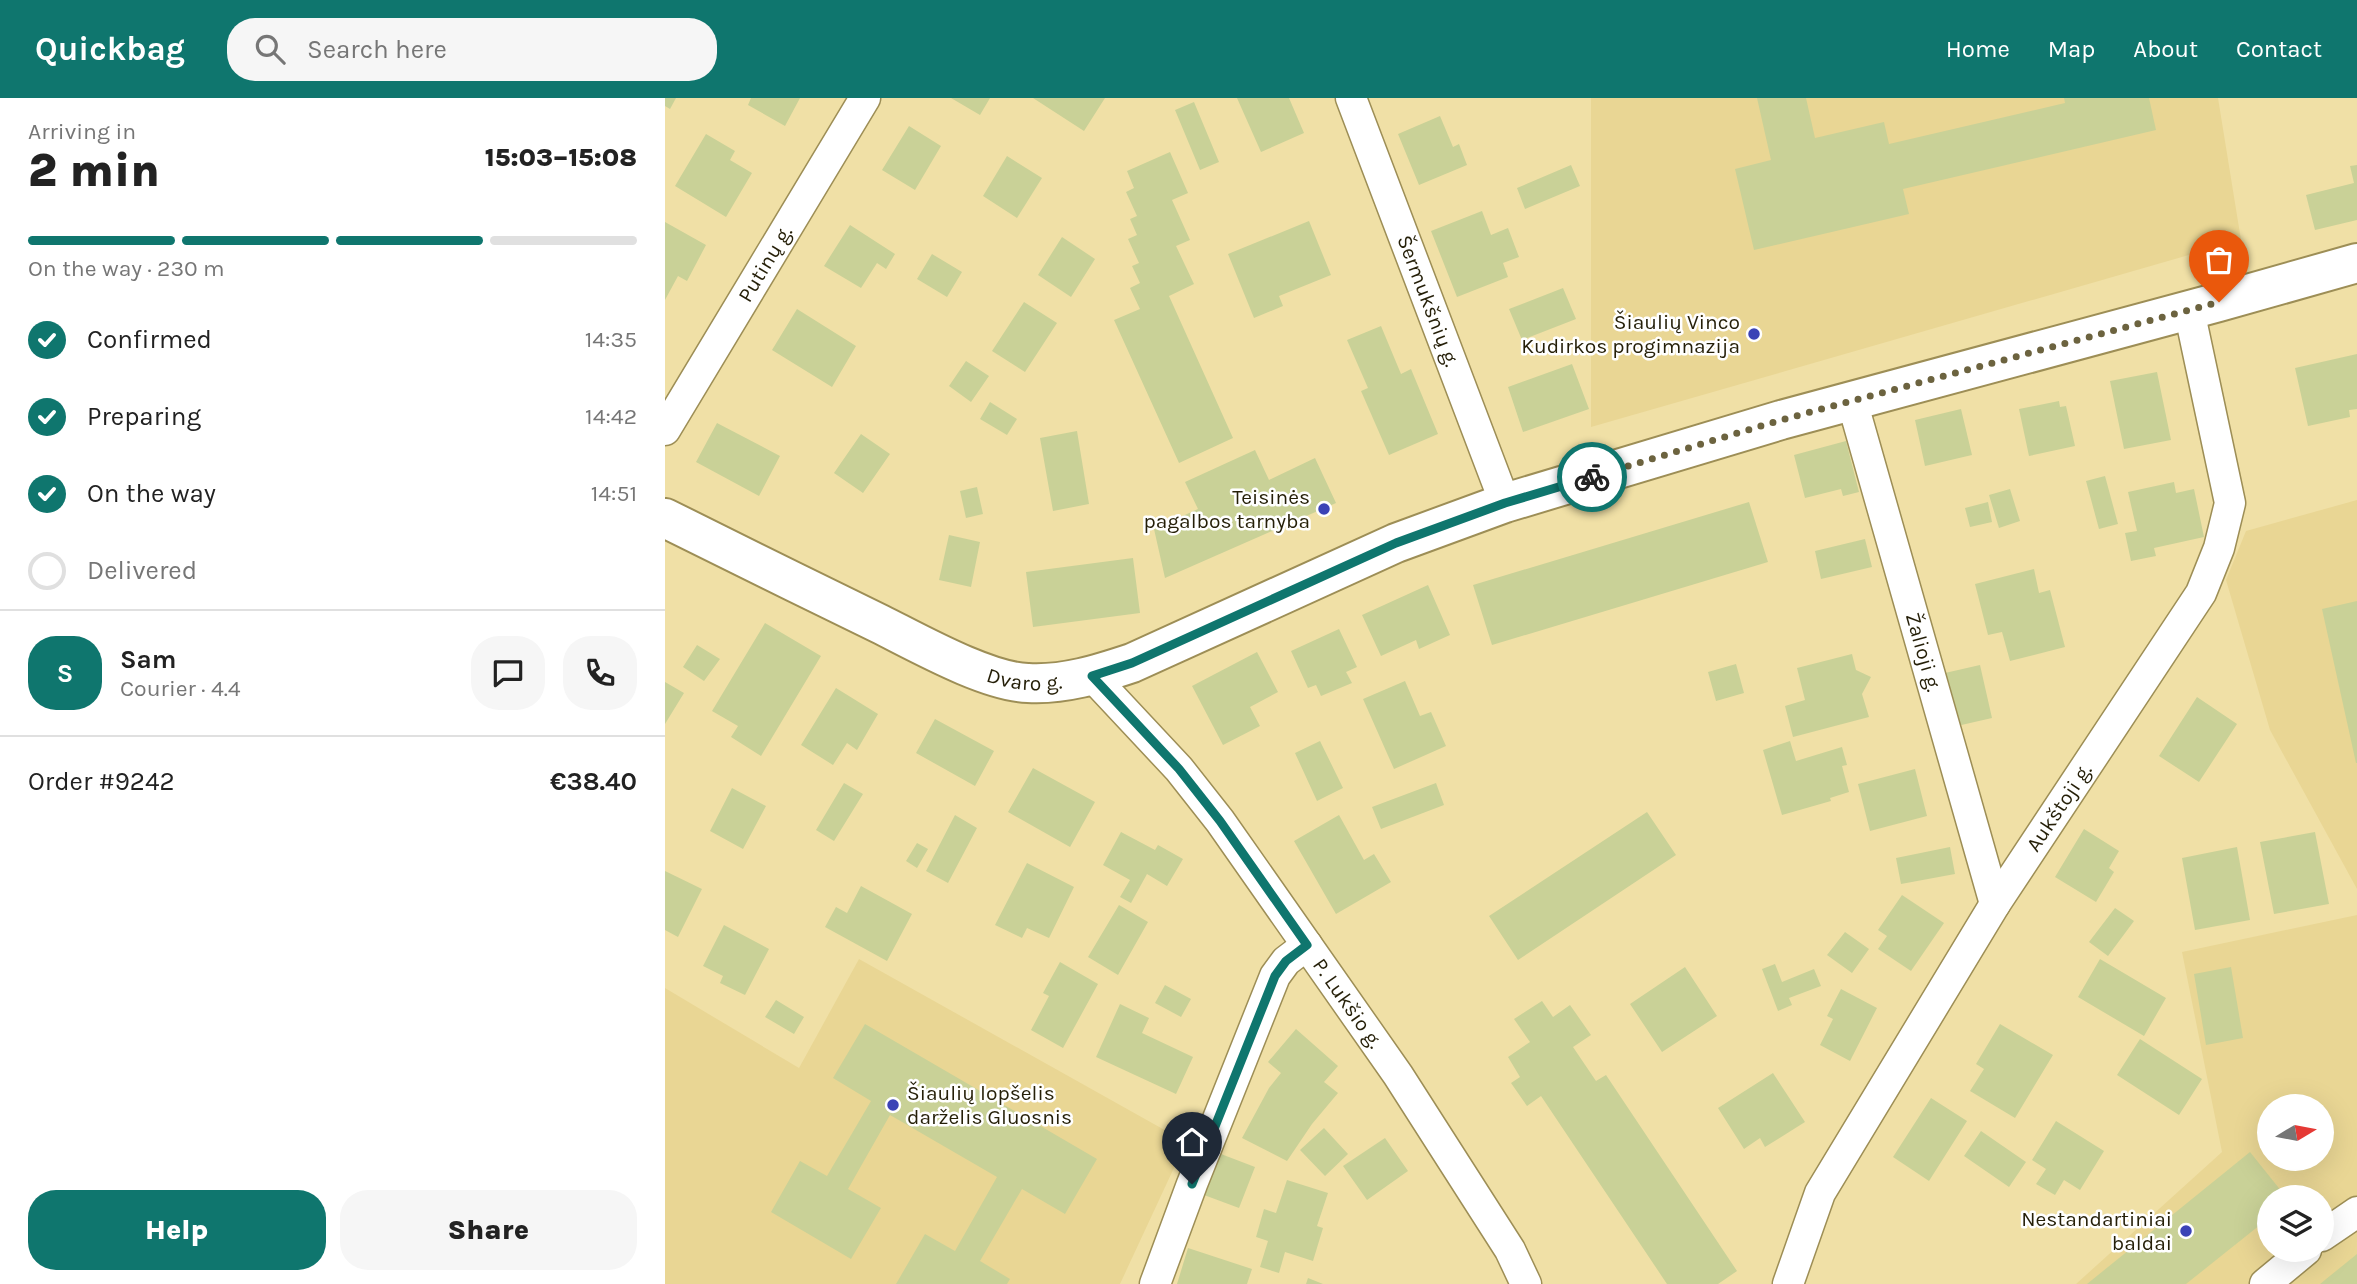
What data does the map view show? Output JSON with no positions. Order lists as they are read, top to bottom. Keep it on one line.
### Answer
{"streets":{"main road":["Dvaro g."],"street":["Putinų g.","Šermukšnių g.","Žalioji g.","Aukštoji g.","P. Lukšio g."]},"crossings":[["Šermukšnių g.","Dvaro g."],["Žalioji g.","Dvaro g."],["Žalioji g.","Aukštoji g."],["Dvaro g.","Aukštoji g."],["Dvaro g.","P. Lukšio g."]],"places":["Šiaulių Vinco Kudirkos progimnazija","Teisinės pagalbos tarnyba","Šiaulių lopšelis darželis Gluosnis","Nestandartiniai baldai"],"north":"right","page":{"header":"Quickbag","search":"Search here","nav":["Home","Map","About","Contact"],"heading":["2 min","Arriving in","15:03–15:08"],"panel":["Sam","Courier · 4.4","Order #9242","€38.40"],"bar":"On the way · 230 m","list":[["Confirmed","14:35"],["Preparing","14:42"],["On the way","14:51"],"Delivered"],"round":"S","buttons":["Help","Share"]}}
